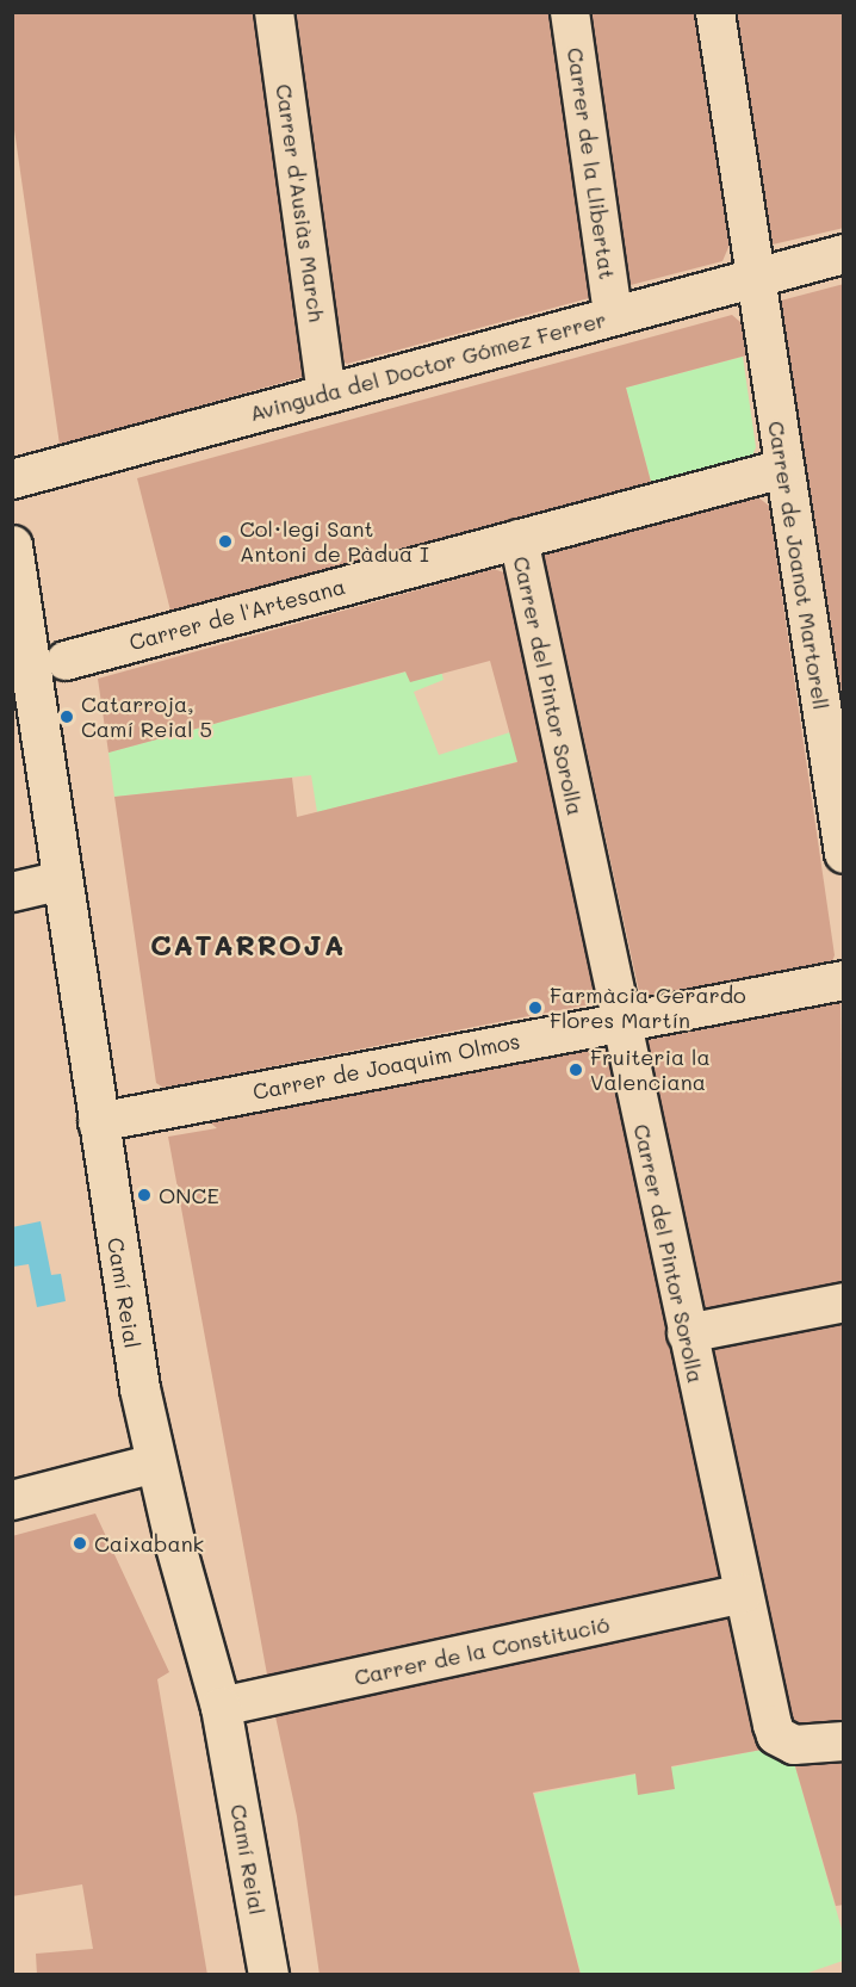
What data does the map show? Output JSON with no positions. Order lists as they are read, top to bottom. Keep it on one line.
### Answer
{"streets":{"street":["Carrer de la Llibertat","Carrer d'Ausiàs March","Avinguda del Doctor Gómez Ferrer","Carrer de Joanot Martorell","Carrer de l'Artesana","Carrer del Pintor Sorolla","Carrer de Joaquim Olmos","Camí Reial","Carrer de la Constitució"]},"crossings":[["Carrer de la Llibertat","Avinguda del Doctor Gómez Ferrer"],["Carrer d'Ausiàs March","Avinguda del Doctor Gómez Ferrer"],["Avinguda del Doctor Gómez Ferrer","Carrer de Joanot Martorell"],["Carrer de Joanot Martorell","Carrer de l'Artesana"],["Carrer de l'Artesana","Carrer del Pintor Sorolla"],["Carrer del Pintor Sorolla","Carrer de Joaquim Olmos"],["Carrer del Pintor Sorolla","Carrer de la Constitució"],["Carrer de Joaquim Olmos","Camí Reial"],["Camí Reial","Carrer de la Constitució"]],"districts":["CATARROJA"],"places":["Col·legi Sant Antoni de Pàdua I","Catarroja, Camí Reial 5","Farmàcia Gerardo Flores Martín","Fruiteria la Valenciana","ONCE","Caixabank"]}
